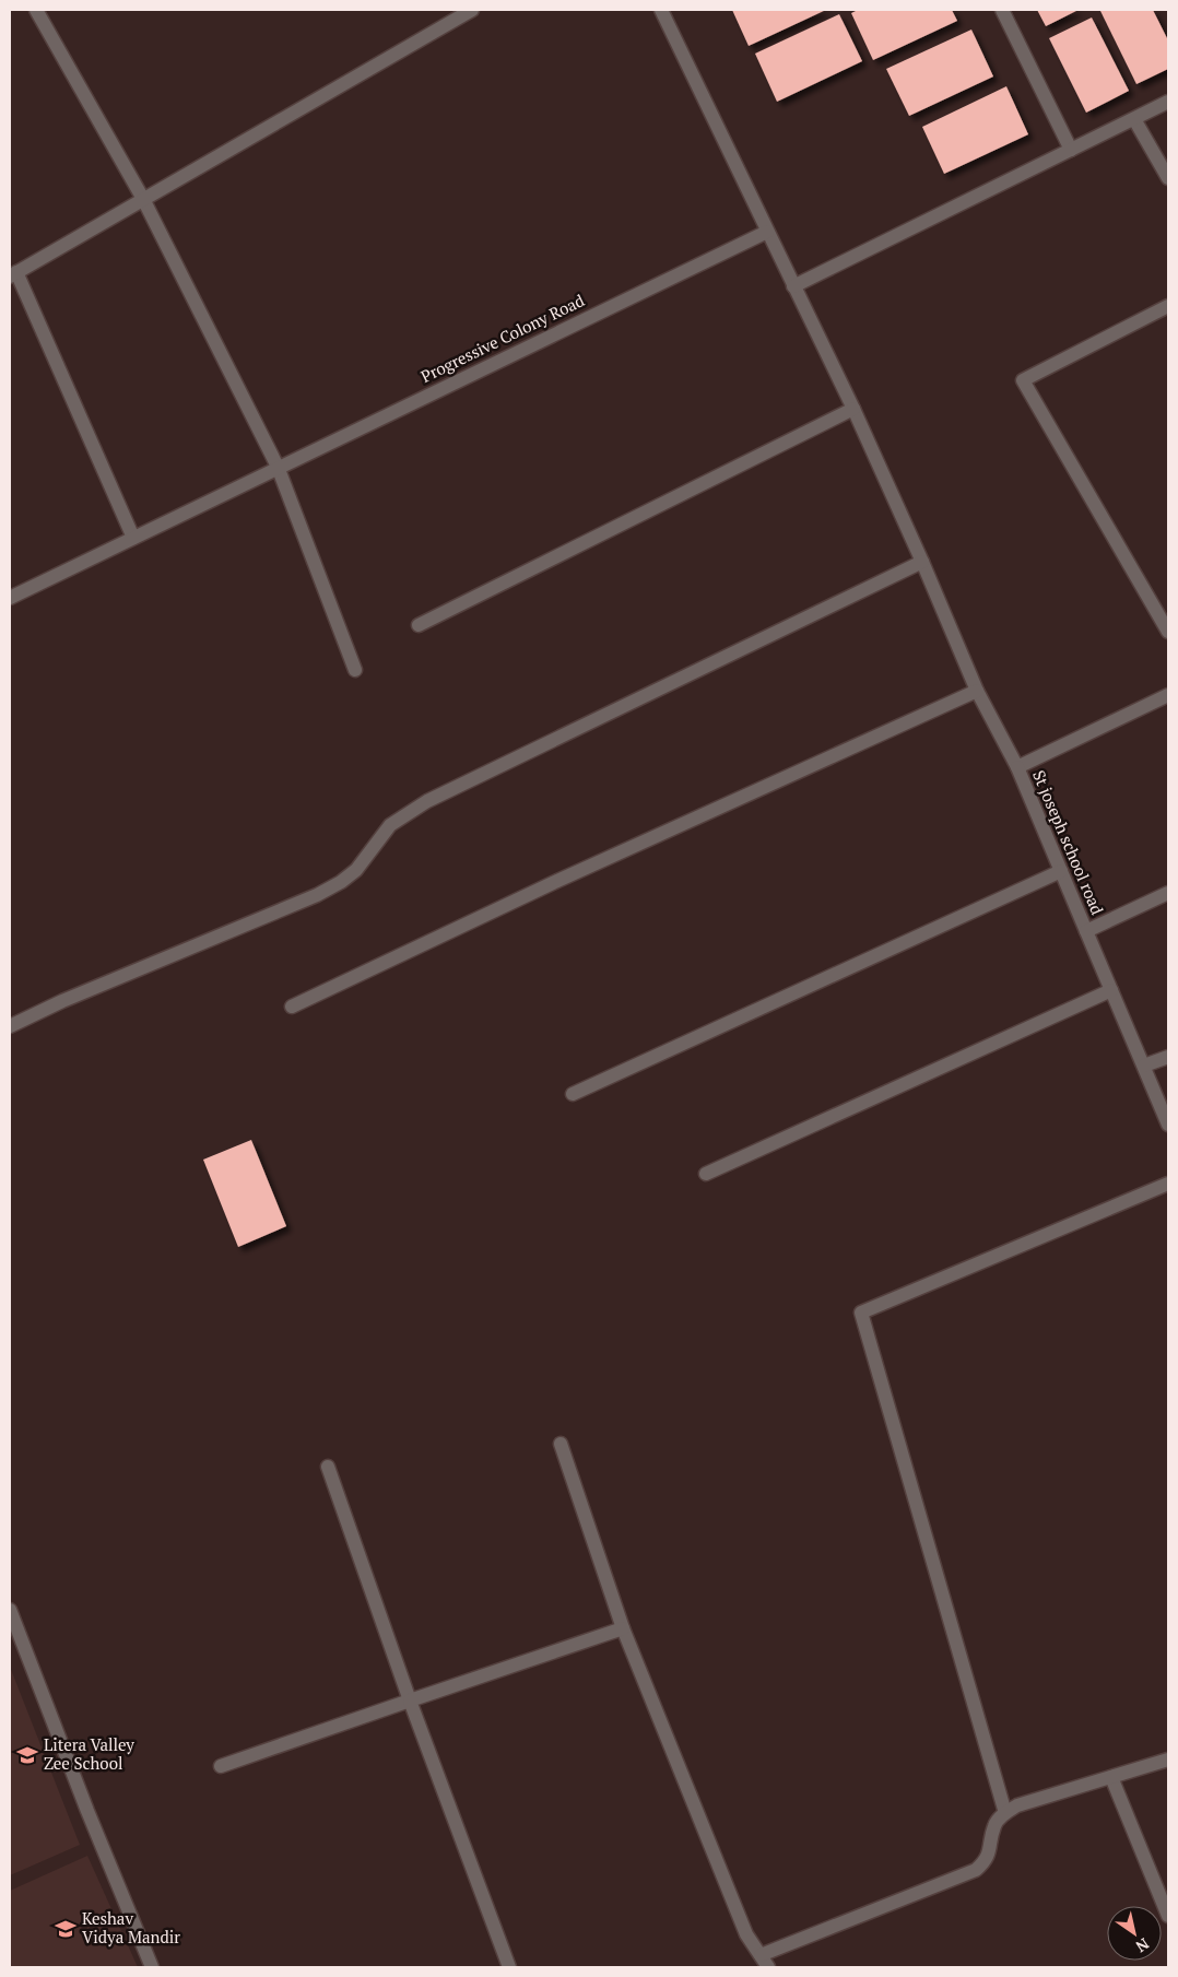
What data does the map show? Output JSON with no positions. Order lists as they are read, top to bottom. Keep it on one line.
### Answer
{"streets":{"street":["Progressive Colony Road","St joseph school road"]},"crossings":[["Progressive Colony Road","St joseph school road"]],"places":{"school or university":["Litera Valley Zee School","Keshav Vidya Mandir"]},"north":"bottom right"}
